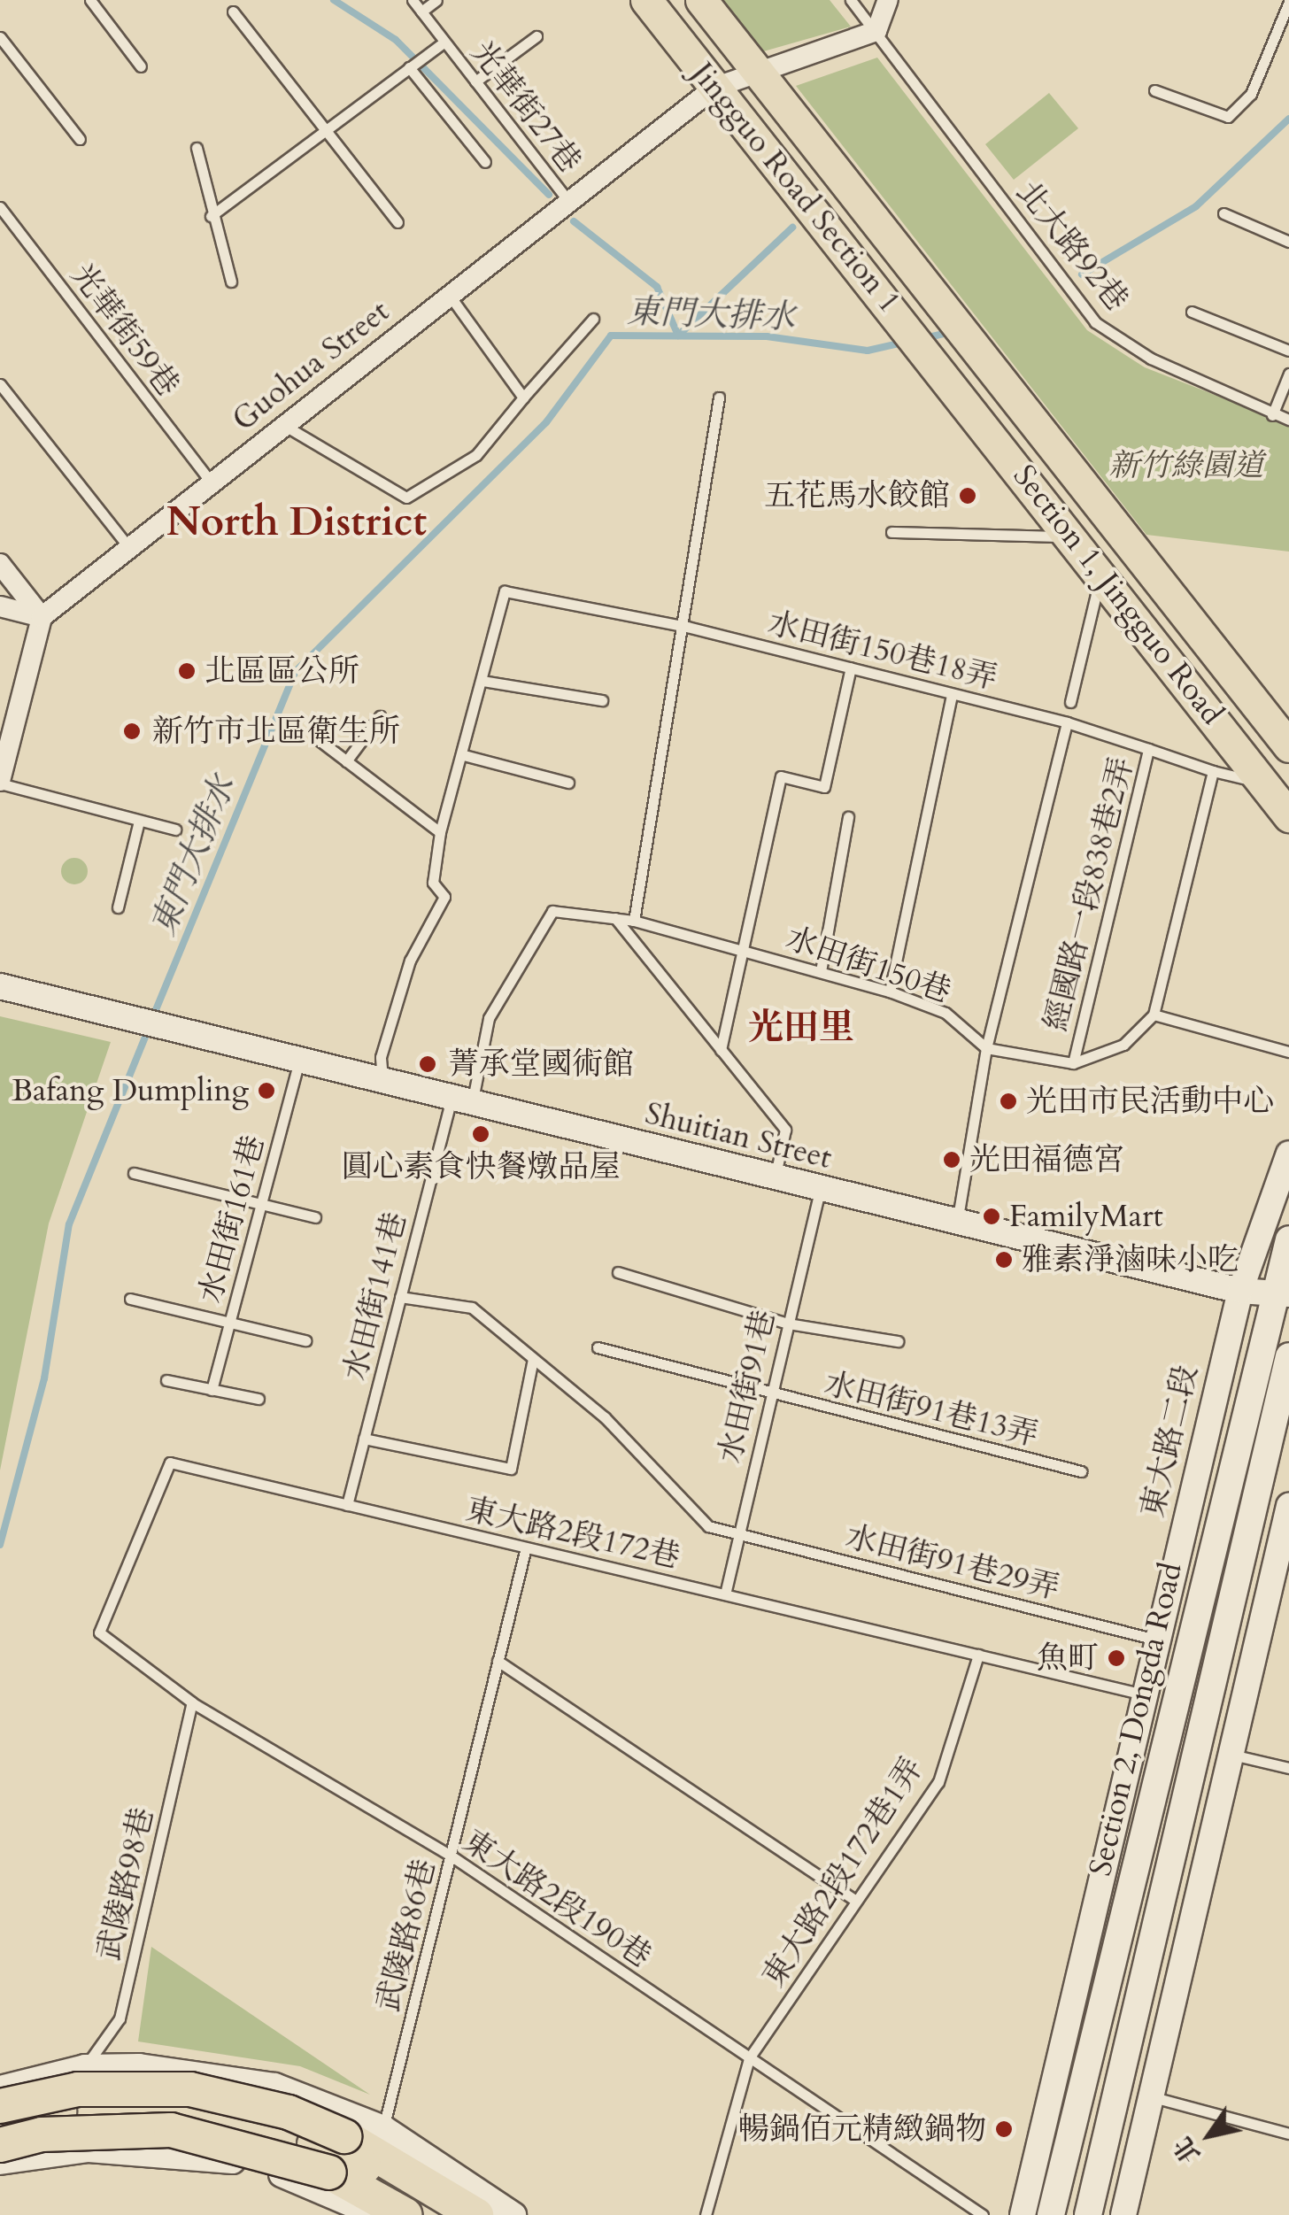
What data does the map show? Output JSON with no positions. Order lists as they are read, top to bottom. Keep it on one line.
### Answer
{"streets":{"main road":["Jingguo Road Section 1","Section 1, Jingguo Road","Section 2, Dongda Road"],"street":["Guohua Street","Shuitian Street","東大路二段"],"lane":["光華街27巷","北大路92巷","光華街59巷","水田街150巷18弄","經國路一段838巷2弄","水田街150巷","水田街161巷","水田街141巷","水田街91巷","水田街91巷13弄","東大路2段172巷","水田街91巷29弄","東大路2段172巷1弄","武陵路98巷","東大路2段190巷","武陵路86巷"]},"crossings":[["光華街27巷","Guohua Street"],["Jingguo Road Section 1","Guohua Street"],["Jingguo Road Section 1","Section 1, Jingguo Road"],["北大路92巷","Guohua Street"],["光華街59巷","Guohua Street"],["Section 1, Jingguo Road","經國路一段838巷2弄"],["水田街150巷18弄","經國路一段838巷2弄"],["水田街150巷","水田街141巷"],["Shuitian Street","水田街161巷"],["Shuitian Street","水田街141巷"],["Shuitian Street","水田街91巷"],["Shuitian Street","東大路二段"],["Shuitian Street","Section 2, Dongda Road"],["水田街141巷","東大路2段172巷"],["水田街141巷","水田街91巷29弄"],["水田街91巷","水田街91巷13弄"],["水田街91巷","東大路2段172巷"],["水田街91巷","水田街91巷29弄"],["東大路二段","東大路2段172巷"],["東大路二段","水田街91巷29弄"],["東大路2段172巷","東大路2段172巷1弄"],["東大路2段172巷","東大路2段190巷"],["東大路2段172巷","武陵路86巷"],["東大路2段172巷1弄","東大路2段190巷"],["武陵路98巷","東大路2段190巷"],["東大路2段190巷","武陵路86巷"]],"districts":["North District","光田里"],"water":["東門大排水"],"parks":["新竹綠園道"],"places":["五花馬水餃館","北區區公所","新竹市北區衛生所","菁承堂國術館","Bafang Dumpling","光田市民活動中心","圓心素食快餐燉品屋","光田福德宮","FamilyMart","雅素淨滷味小吃","魚町","暢鍋佰元精緻鍋物"],"north":"bottom left"}
